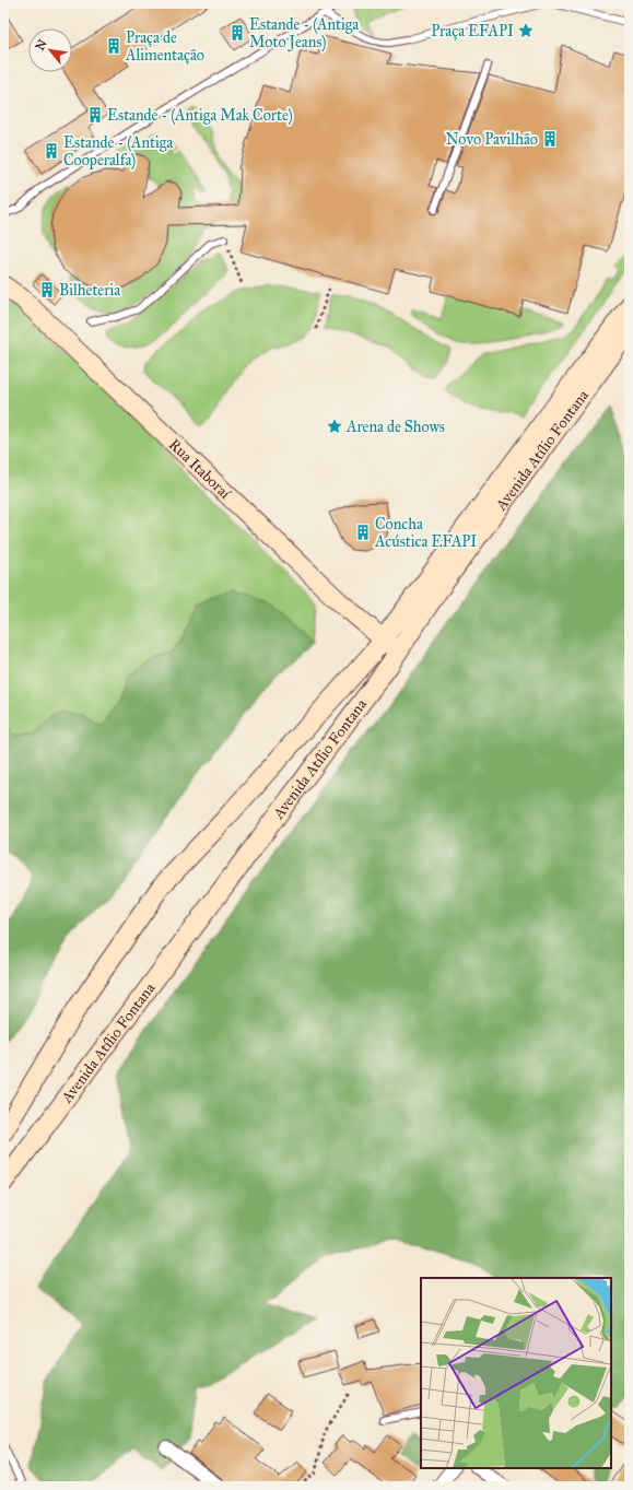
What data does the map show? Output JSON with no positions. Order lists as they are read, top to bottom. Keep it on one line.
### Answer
{"streets":{"main road":["Avenida Atílio Fontana","Rua Itaboraí"]},"crossings":[["Avenida Atílio Fontana","Rua Itaboraí"]],"places":{"place":["Praça EFAPI","Arena de Shows"],"building":["Estande - (Antiga Moto Jeans)","Praça de Alimentação","Estande - (Antiga Mak Corte)","Novo Pavilhão","Estande - (Antiga Cooperalfa)","Bilheteria","Concha Acústica EFAPI"]},"north":"top left"}
